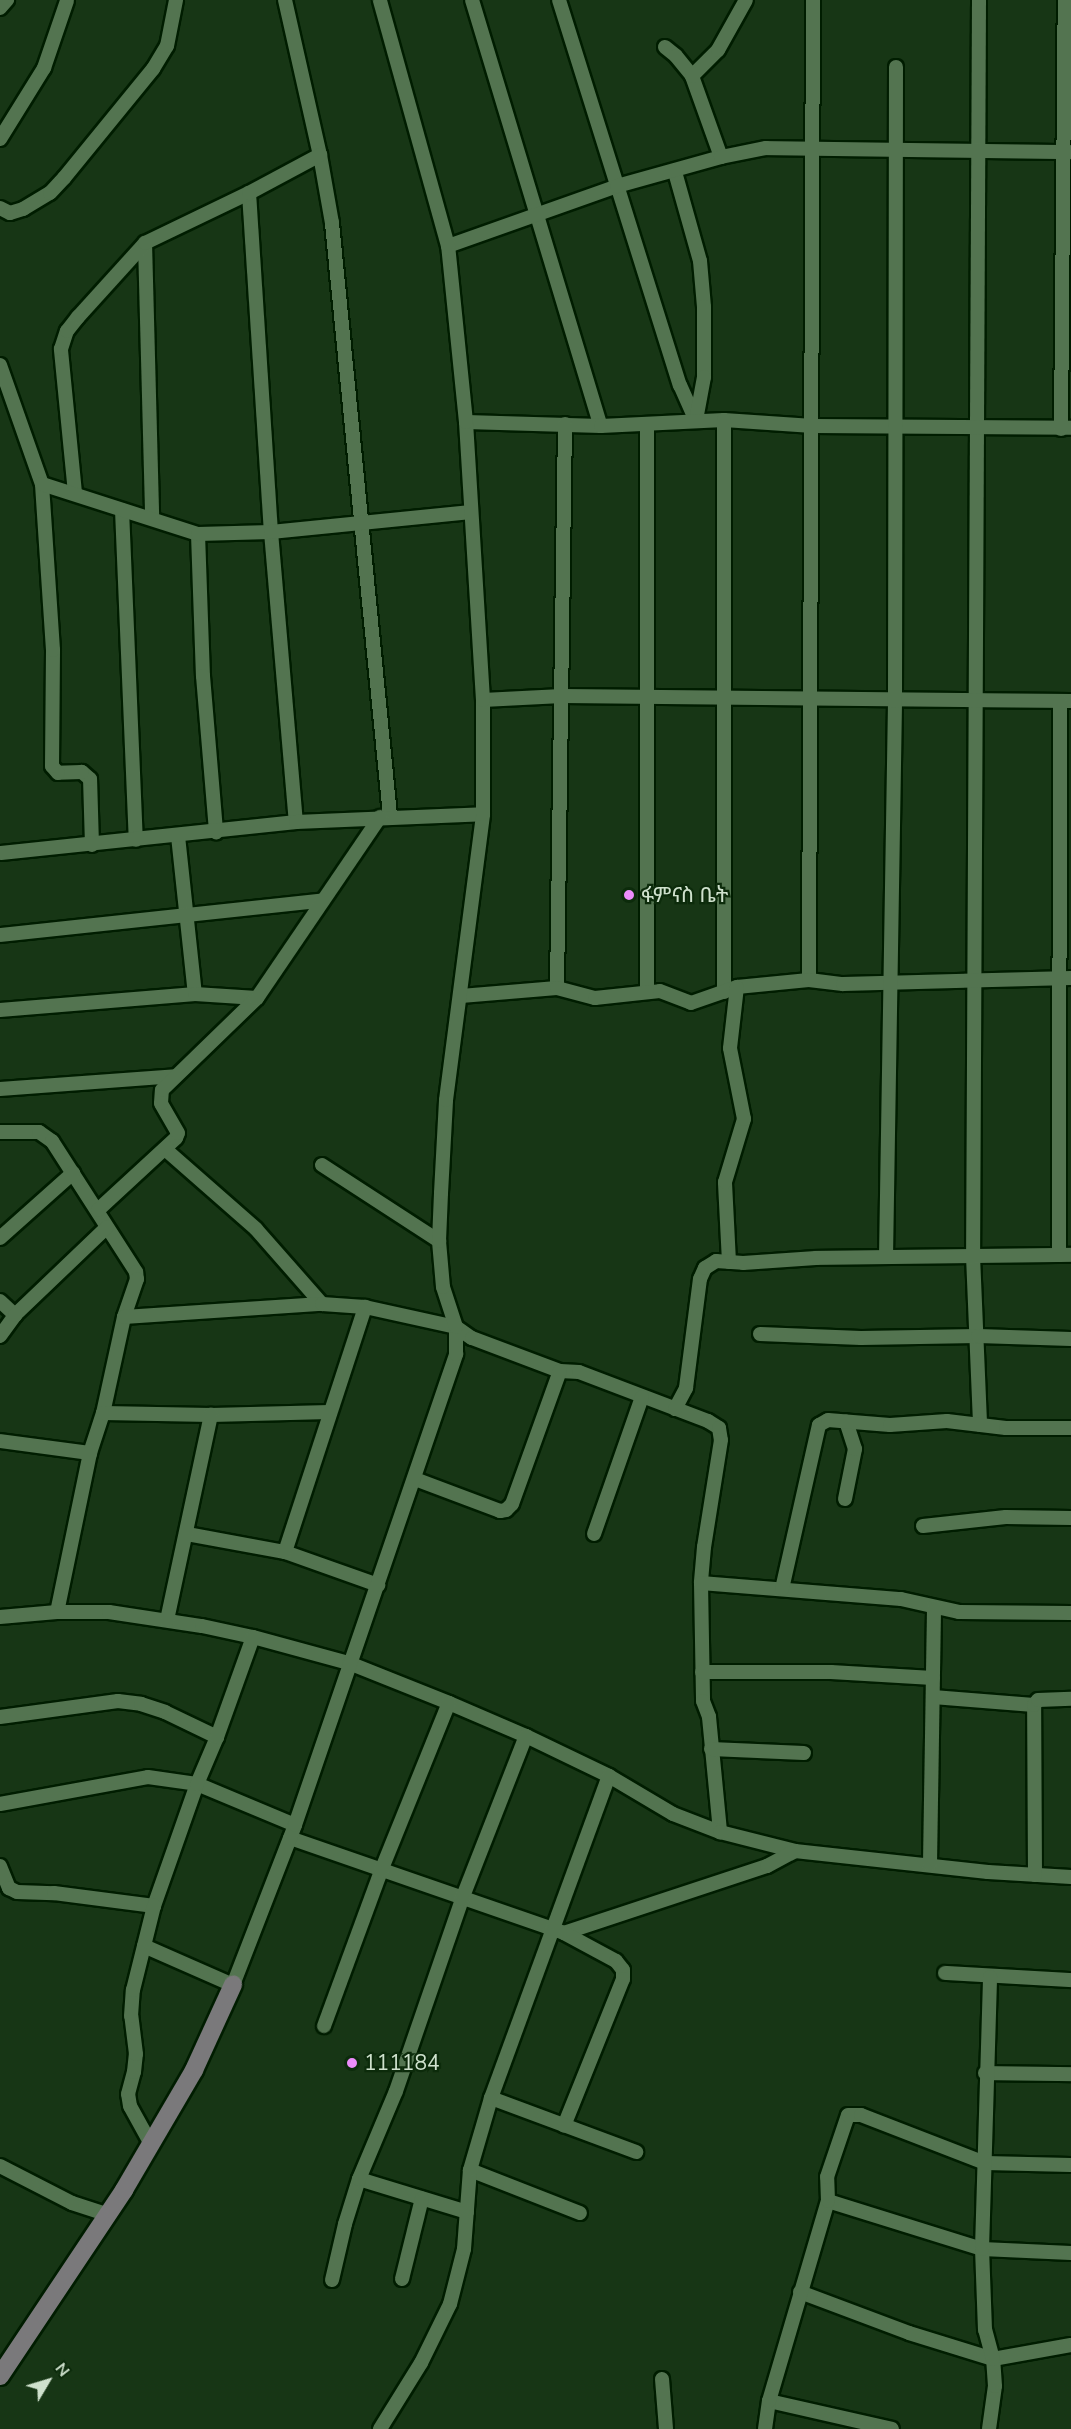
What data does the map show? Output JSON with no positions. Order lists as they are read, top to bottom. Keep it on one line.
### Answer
{"places":["ፋምናስ ቤት","111184"],"north":"top right"}
